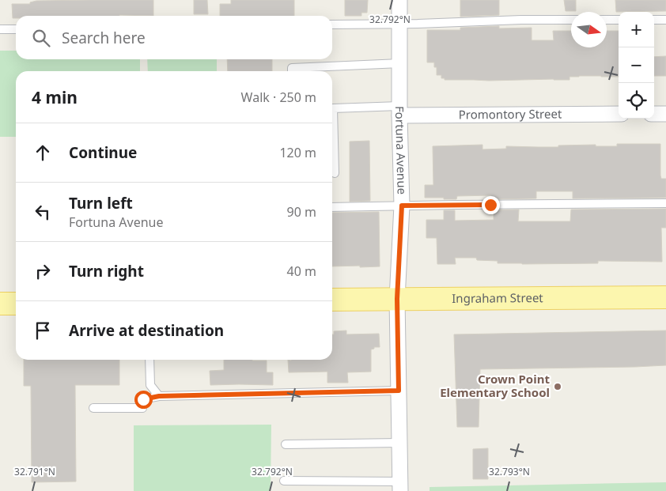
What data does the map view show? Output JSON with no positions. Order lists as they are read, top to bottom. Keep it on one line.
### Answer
{"streets":{"main road":["Ingraham Street"],"street":["Promontory Street","Fortuna Avenue"]},"crossings":[["Promontory Street","Fortuna Avenue"],["Fortuna Avenue","Ingraham Street"]],"places":["Crown Point Elementary School"],"north":"right","page":{"map_buttons":["+","−"],"search":"Search here","heading":["4 min","Walk · 250 m"],"list":[["Continue","120 m"],["Turn left","Fortuna Avenue","90 m"],["Turn right","40 m"],"Arrive at destination"]},"coordinates":["32.792°N","32.791°N","32.793°N"]}
